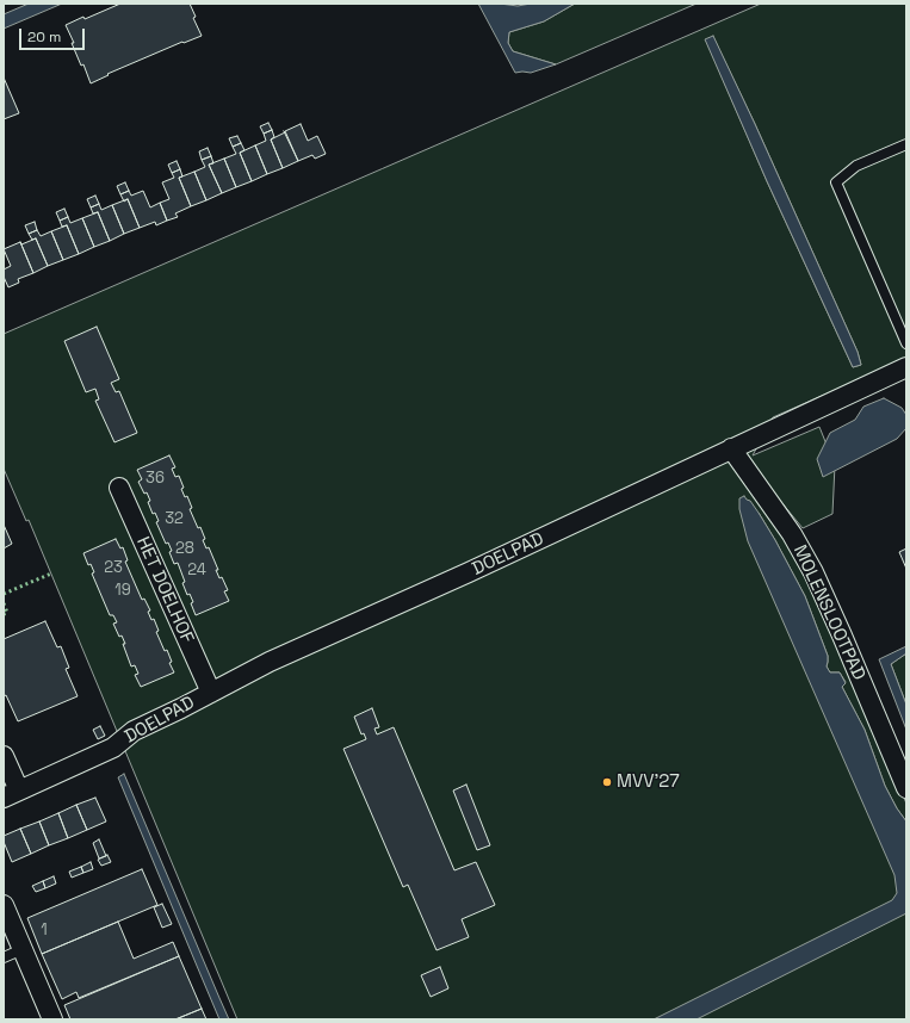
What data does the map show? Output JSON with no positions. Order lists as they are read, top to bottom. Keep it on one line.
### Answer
{"streets":{"street":["DOELPAD","HET DOELHOF","MOLENSLOOTPAD"]},"crossings":[["DOELPAD","HET DOELHOF"],["DOELPAD","MOLENSLOOTPAD"]],"places":["MVV'27"],"house_numbers":["36","32","28","23","24","19","1"],"scale_bar":"20 m"}
